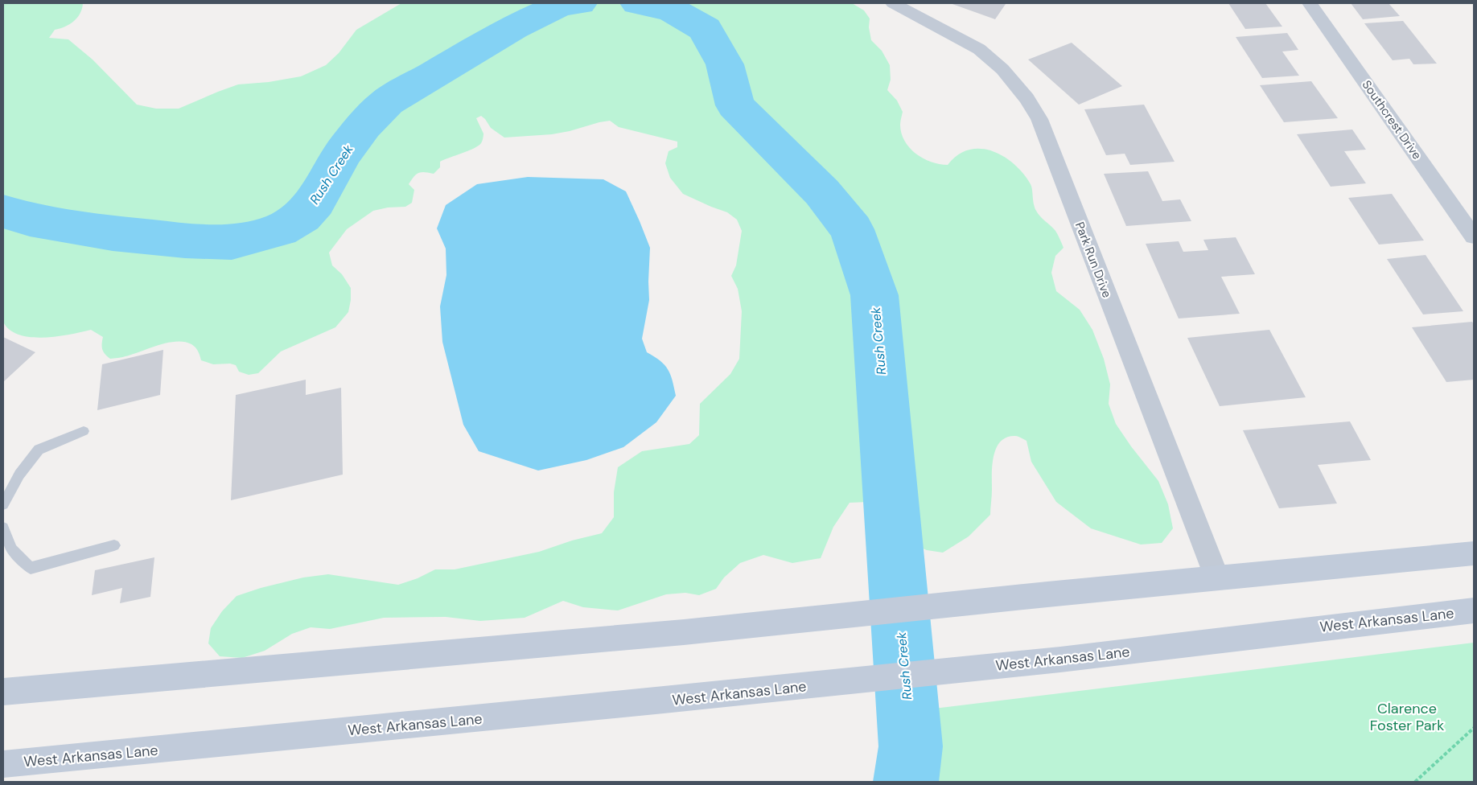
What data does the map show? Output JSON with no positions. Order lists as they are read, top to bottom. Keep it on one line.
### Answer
{"streets":{"main road":["West Arkansas Lane"],"street":["Southcrest Drive","Park Run Drive"]},"water":["Rush Creek"],"parks":["Clarence Foster Park"]}
